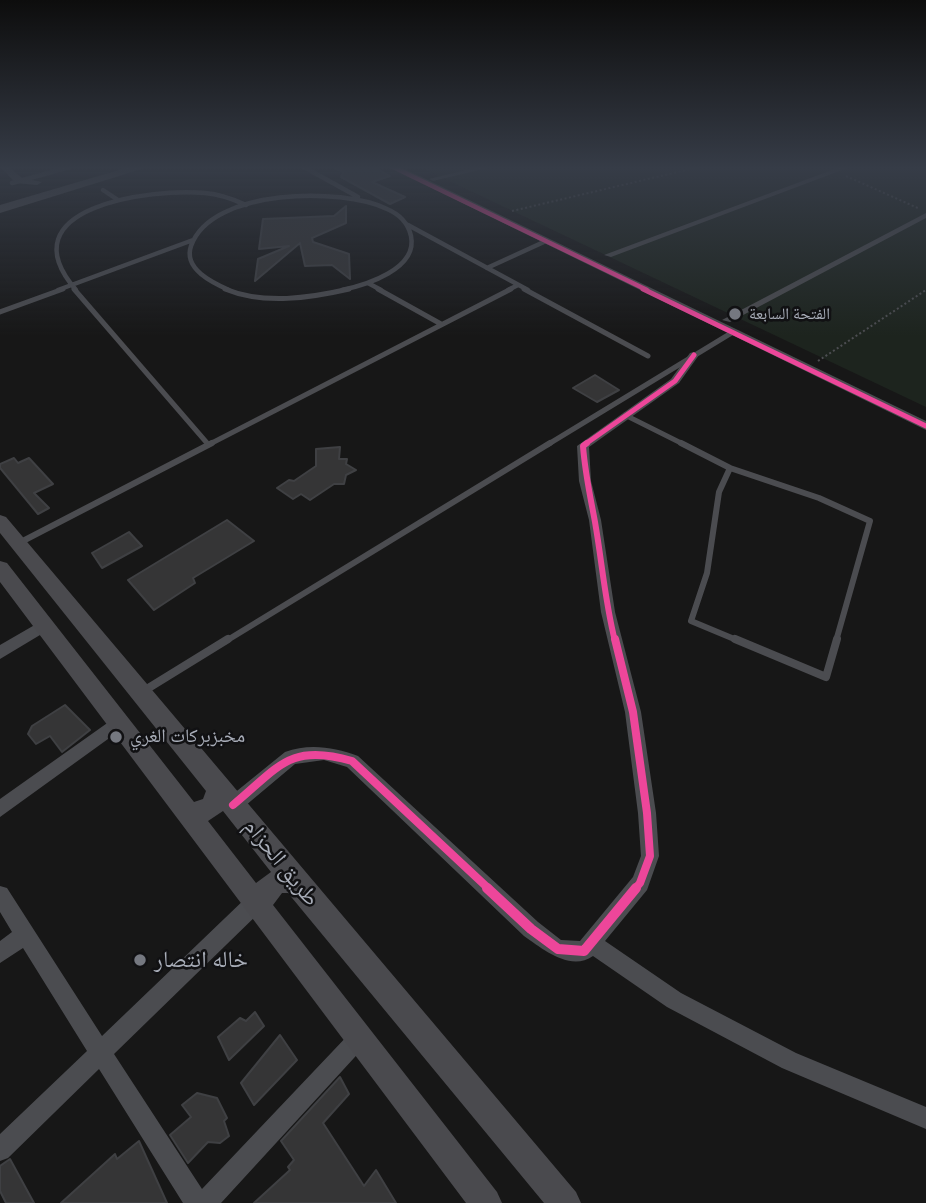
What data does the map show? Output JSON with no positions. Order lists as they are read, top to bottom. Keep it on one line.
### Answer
{"streets":{"main road":["طريق الحزام"]},"places":["الفتحة السابعة","مخبزبركات الغري","خاله انتصار"]}
